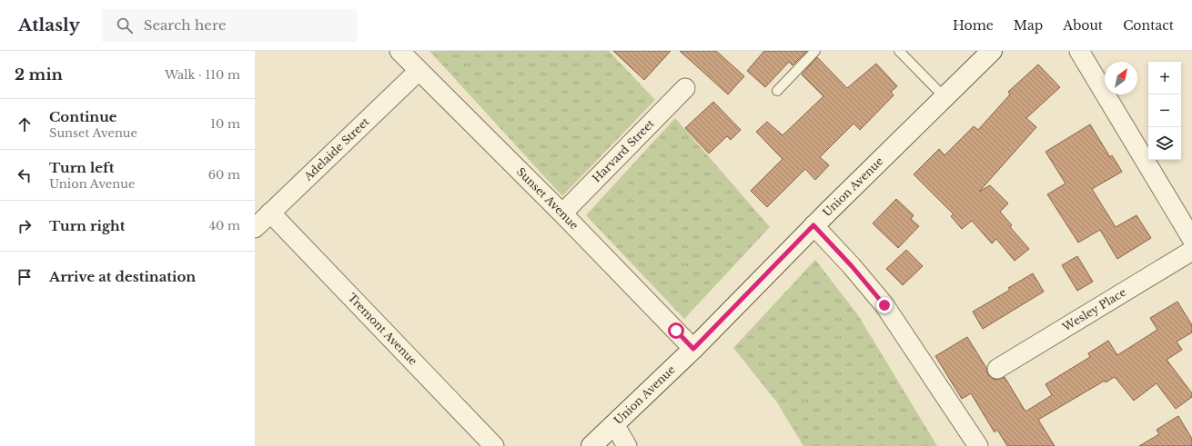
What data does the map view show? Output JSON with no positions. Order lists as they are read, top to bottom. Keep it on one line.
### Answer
{"streets":{"street":["Adelaide Street","Harvard Street","Union Avenue","Sunset Avenue","Wesley Place","Tremont Avenue"]},"crossings":[["Adelaide Street","Sunset Avenue"],["Adelaide Street","Tremont Avenue"],["Harvard Street","Sunset Avenue"],["Union Avenue","Sunset Avenue"]],"north":"top right","page":{"header":"Atlasly","search":"Search here","nav":["Home","Map","About","Contact"],"heading":["2 min","Walk · 110 m"],"map_buttons":["+","−"],"list":[["Continue","Sunset Avenue","10 m"],["Turn left","Union Avenue","60 m"],["Turn right","40 m"],"Arrive at destination"]}}
